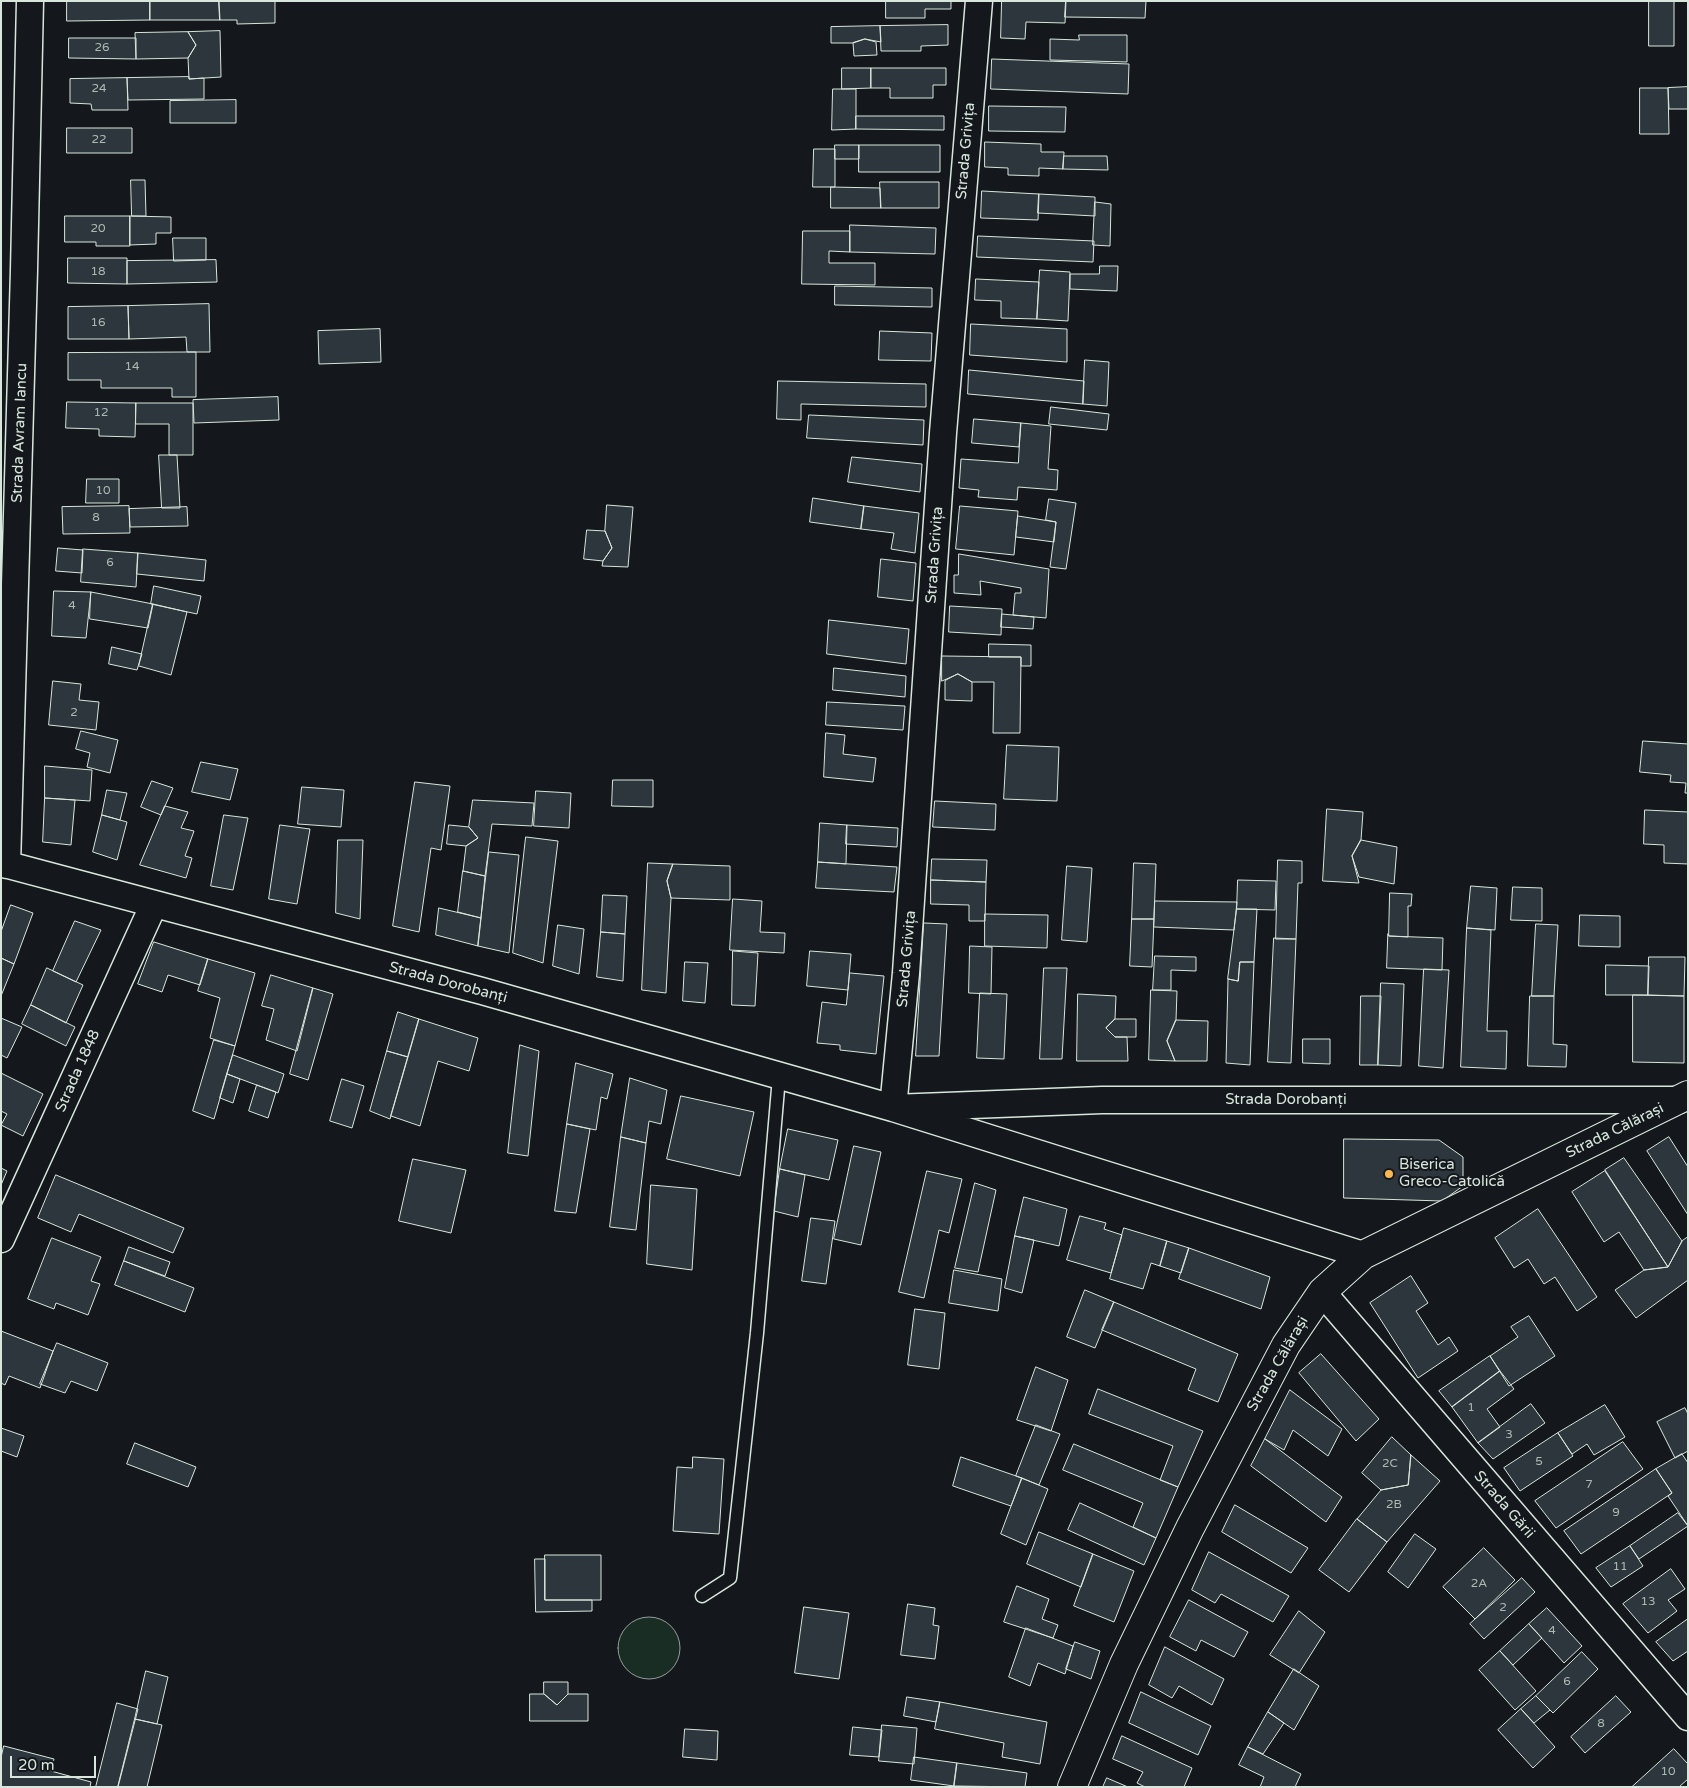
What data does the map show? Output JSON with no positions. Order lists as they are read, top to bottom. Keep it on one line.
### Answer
{"streets":{"main road":["Strada Călărași"],"street":["Strada Grivița","Strada Avram Iancu","Strada Dorobanți","Strada 1848","Strada Gării"]},"crossings":[["Strada Grivița","Strada Dorobanți"],["Strada Avram Iancu","Strada Dorobanți"],["Strada Dorobanți","Strada 1848"],["Strada Dorobanți","Strada Călărași"],["Strada Călărași","Strada Gării"]],"places":["Biserica Greco-Catolică"],"house_numbers":["26","24","22","20","18","16","14","12","10","8","6","4","2","1","3","5","2C","7","2B","9","11","2A","13","2","4","6","8","10"],"scale_bar":"20 m"}
